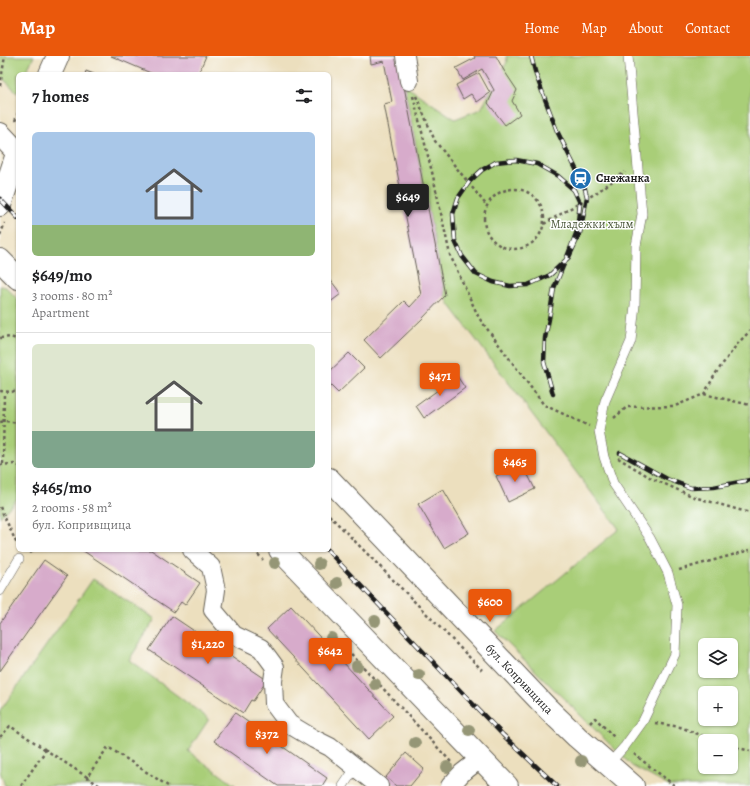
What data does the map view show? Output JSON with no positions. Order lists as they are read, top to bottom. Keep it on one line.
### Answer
{"streets":{"main road":["бул. Копривщица"]},"parks":["Младежки хълм"],"places":{"station":["Снежанка"]},"page":{"header":"Map","nav":["Home","Map","About","Contact"],"heading":"7 homes","list":[{"name":"$649/mo","note":"3 rooms · 80 m² · Apartment"},{"name":"$465/mo","note":"2 rooms · 58 m² · бул. Копривщица"}],"price":["$649","$471","$465","$600","$1,220","$642","$372"],"map_buttons":["+","−"]}}
